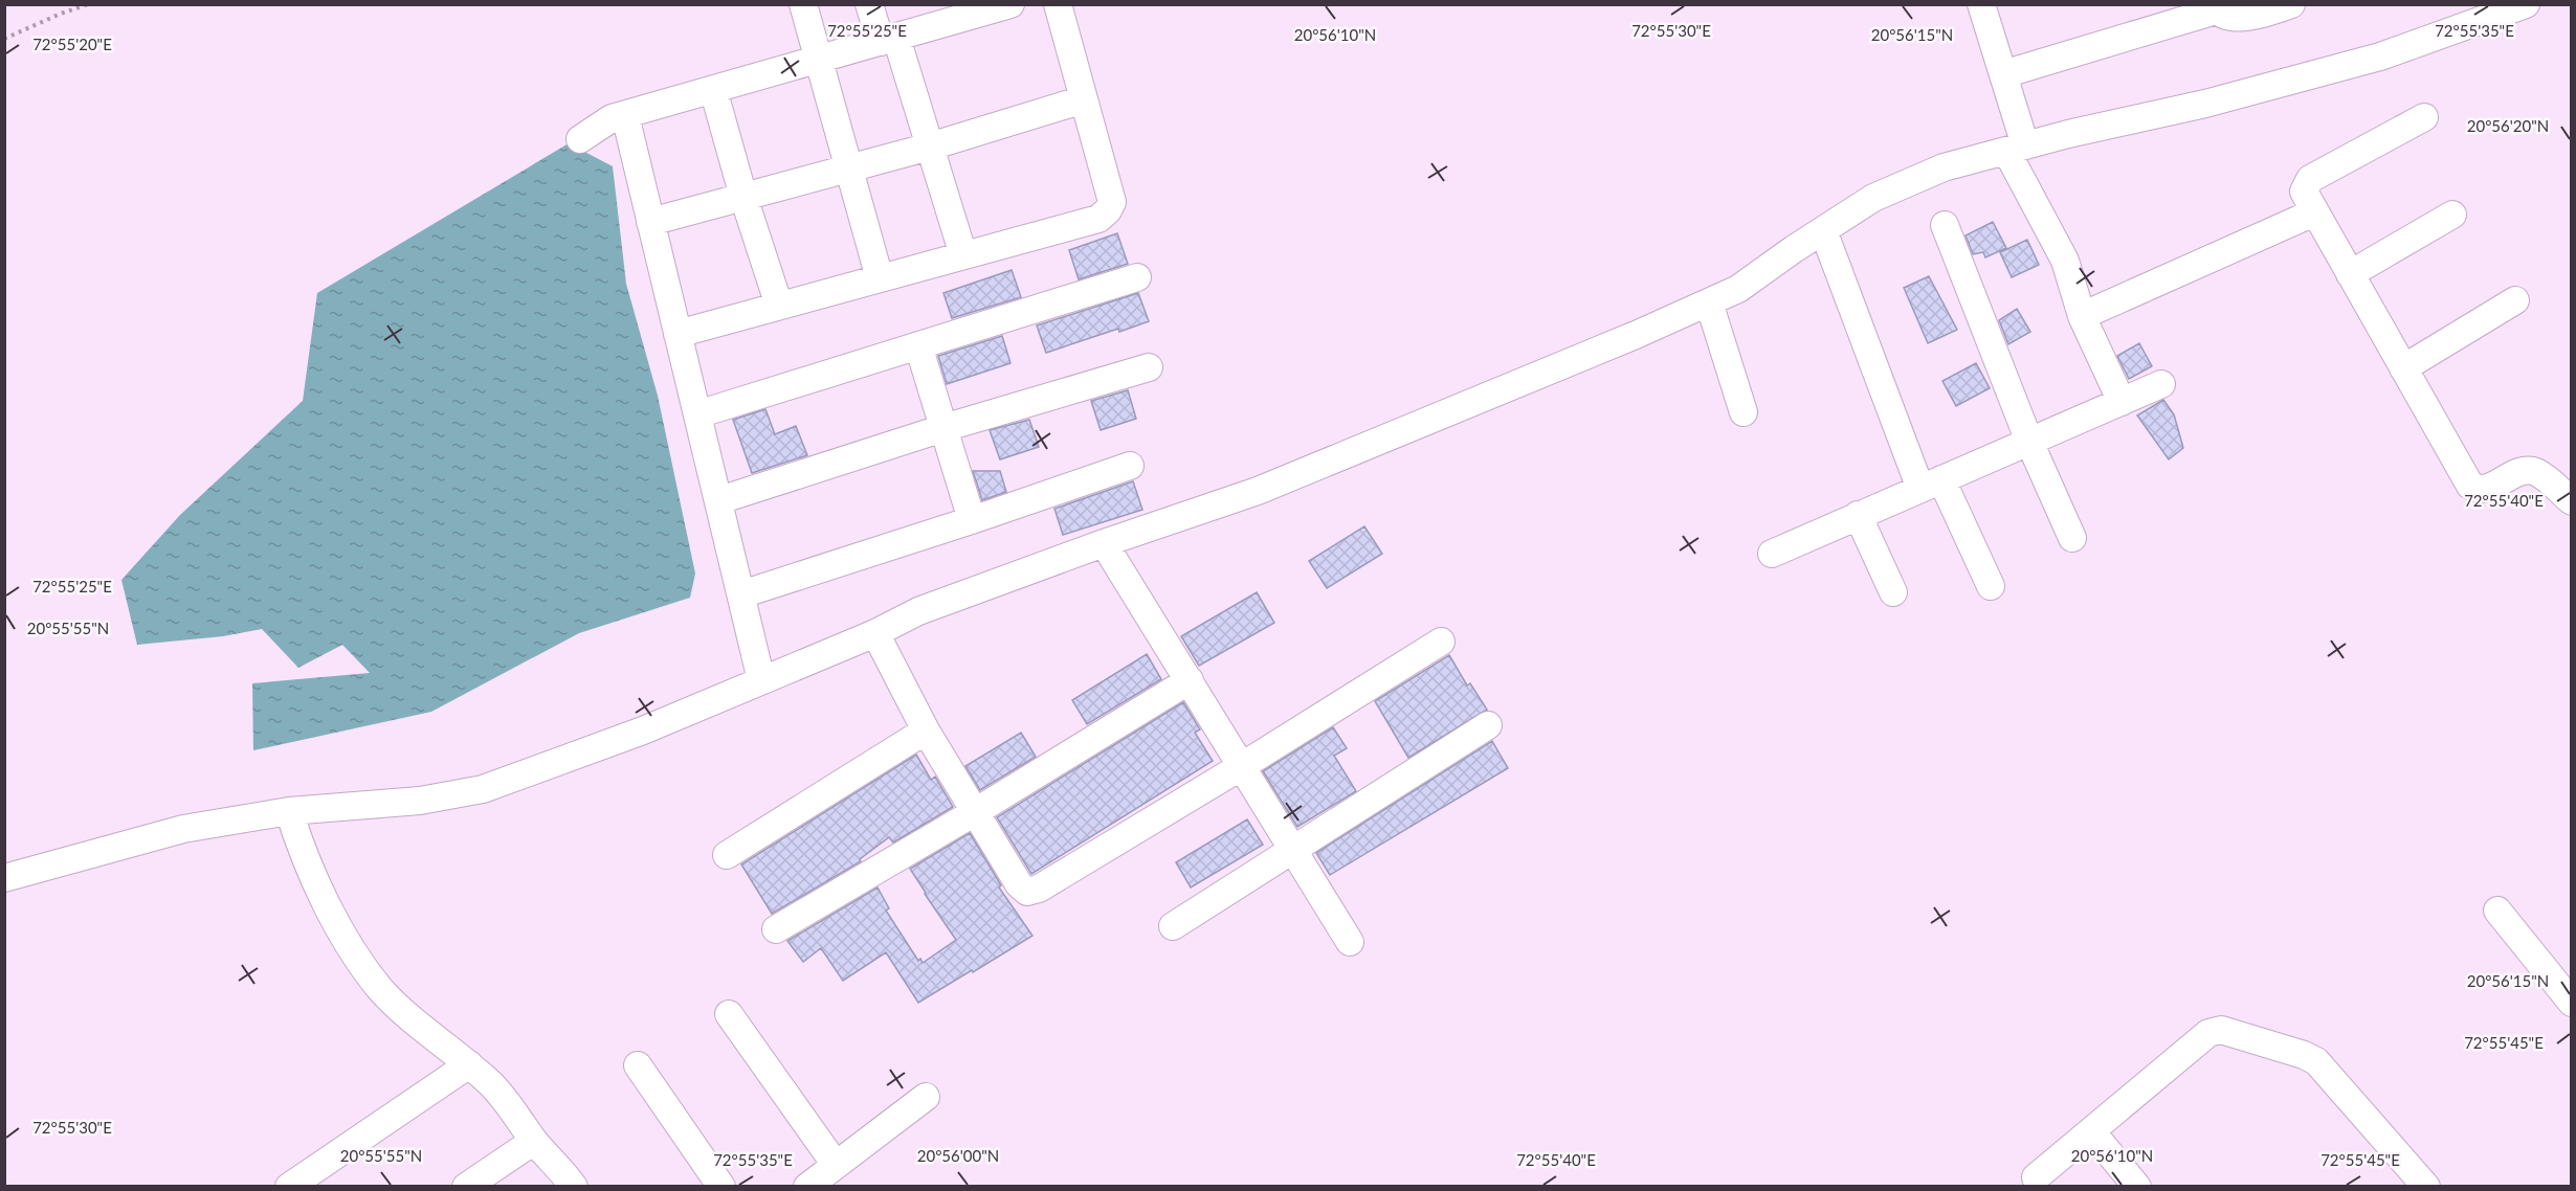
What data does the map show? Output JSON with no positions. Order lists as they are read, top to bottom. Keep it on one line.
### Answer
{"coordinates":["72°55'35\"E","72°55'25\"E","72°55'30\"E","20°56'10\"N","20°56'15\"N","72°55'20\"E","20°56'20\"N","72°55'40\"E","20°55'55\"N","72°55'45\"E","20°56'00\"N"]}
